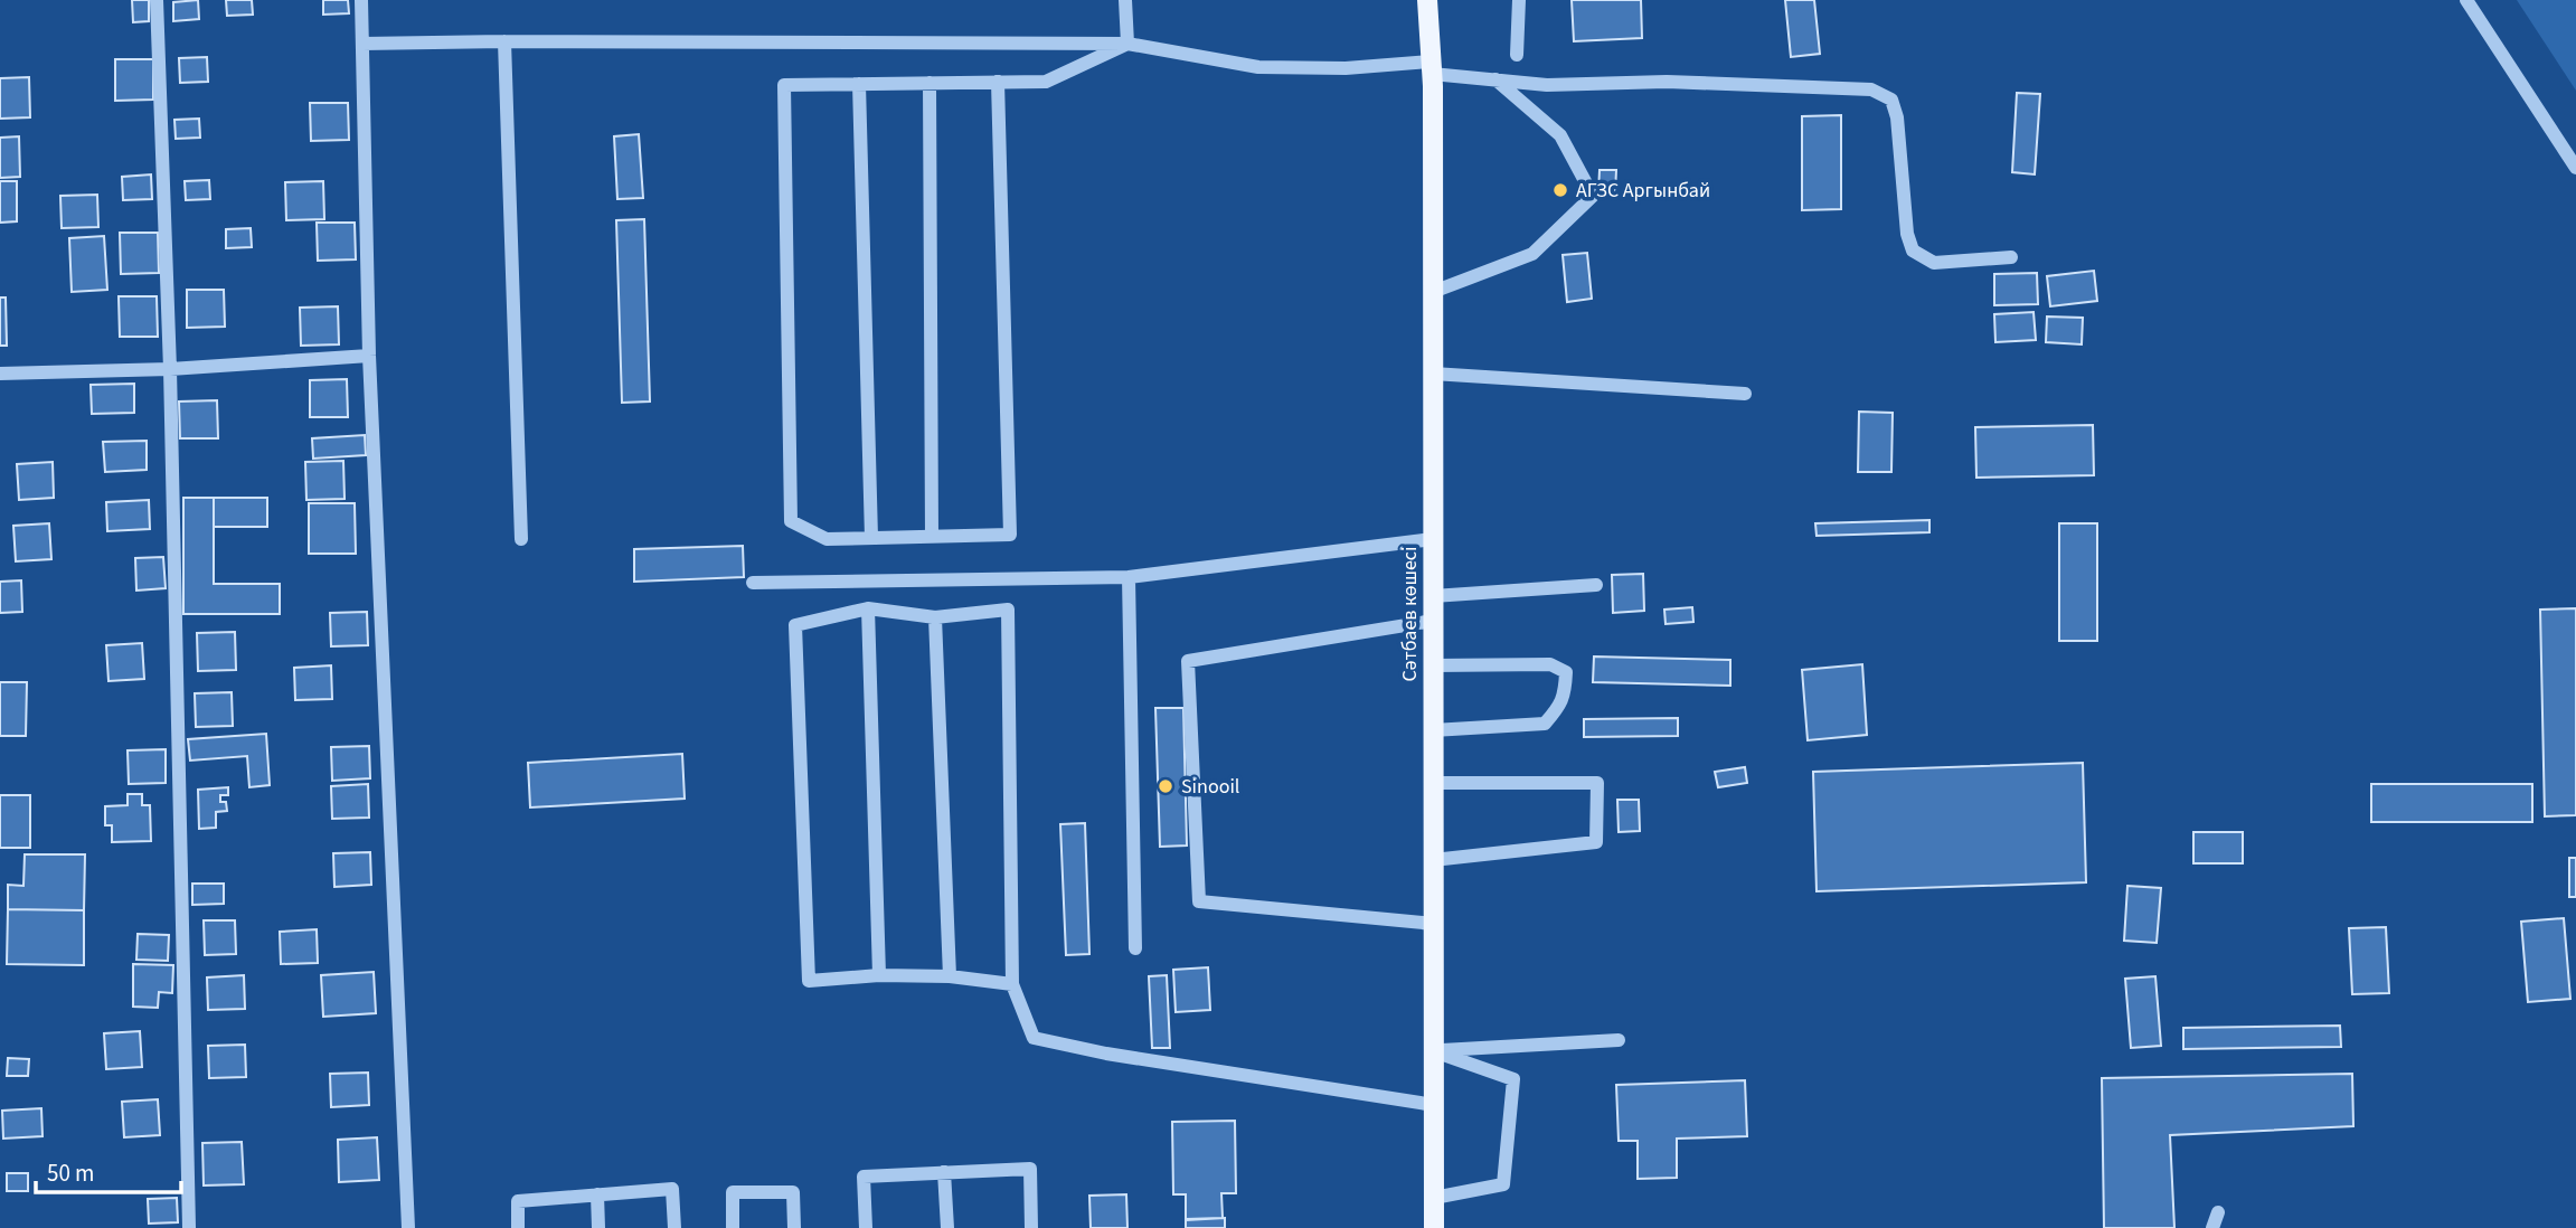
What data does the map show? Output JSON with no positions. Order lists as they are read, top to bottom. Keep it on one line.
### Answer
{"streets":{"main road":["Сәтбаев көшесі"]},"places":["АГЗС Аргынбай","Sinooil"],"scale_bar":"50 m"}
